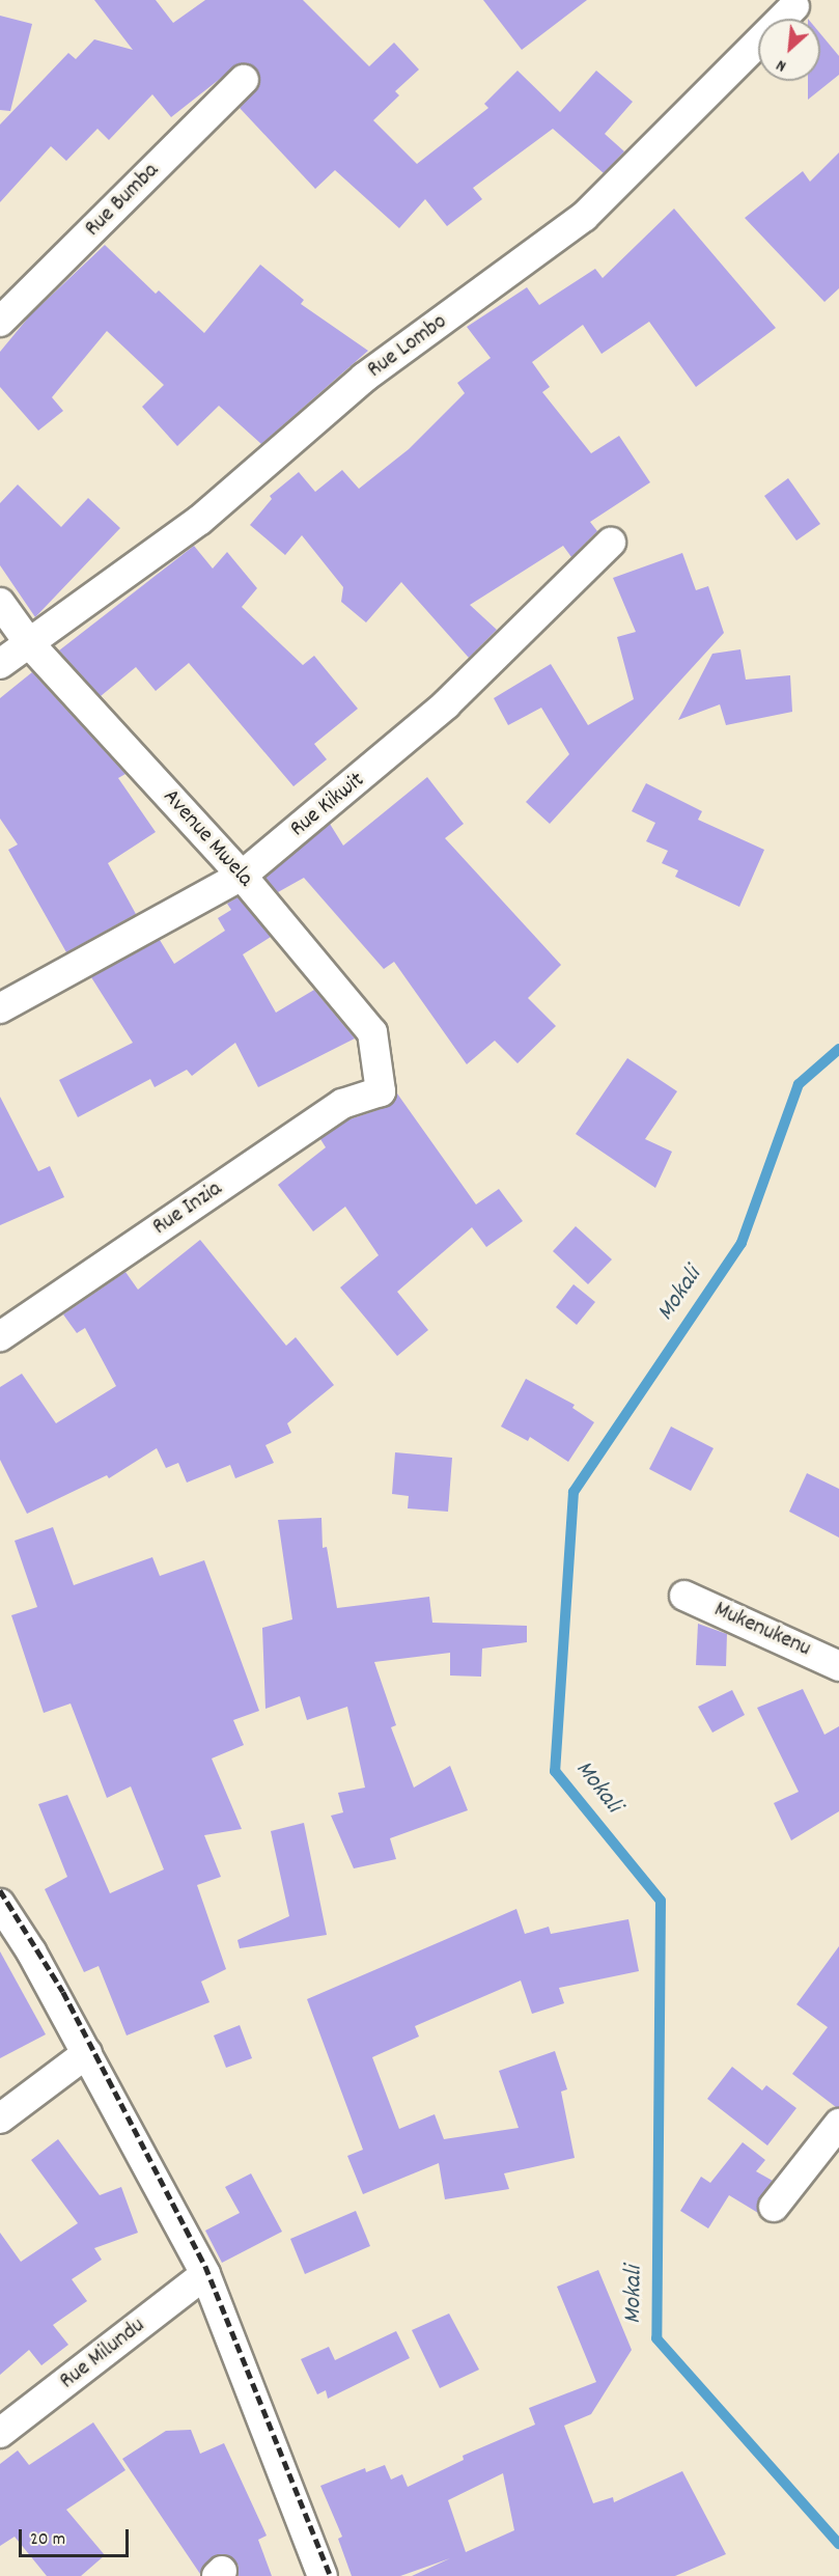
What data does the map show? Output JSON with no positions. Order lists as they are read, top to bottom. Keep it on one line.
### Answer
{"streets":{"street":["Rue Bumba","Rue Lombo","Rue Kikwit","Avenue Mwela","Rue Inzia","Mukenukenu","Rue Milundu"]},"crossings":[["Rue Lombo","Avenue Mwela"],["Rue Kikwit","Avenue Mwela"],["Avenue Mwela","Rue Inzia"]],"water":["Mokali"],"scale_bar":"20 m","north":"bottom left"}
